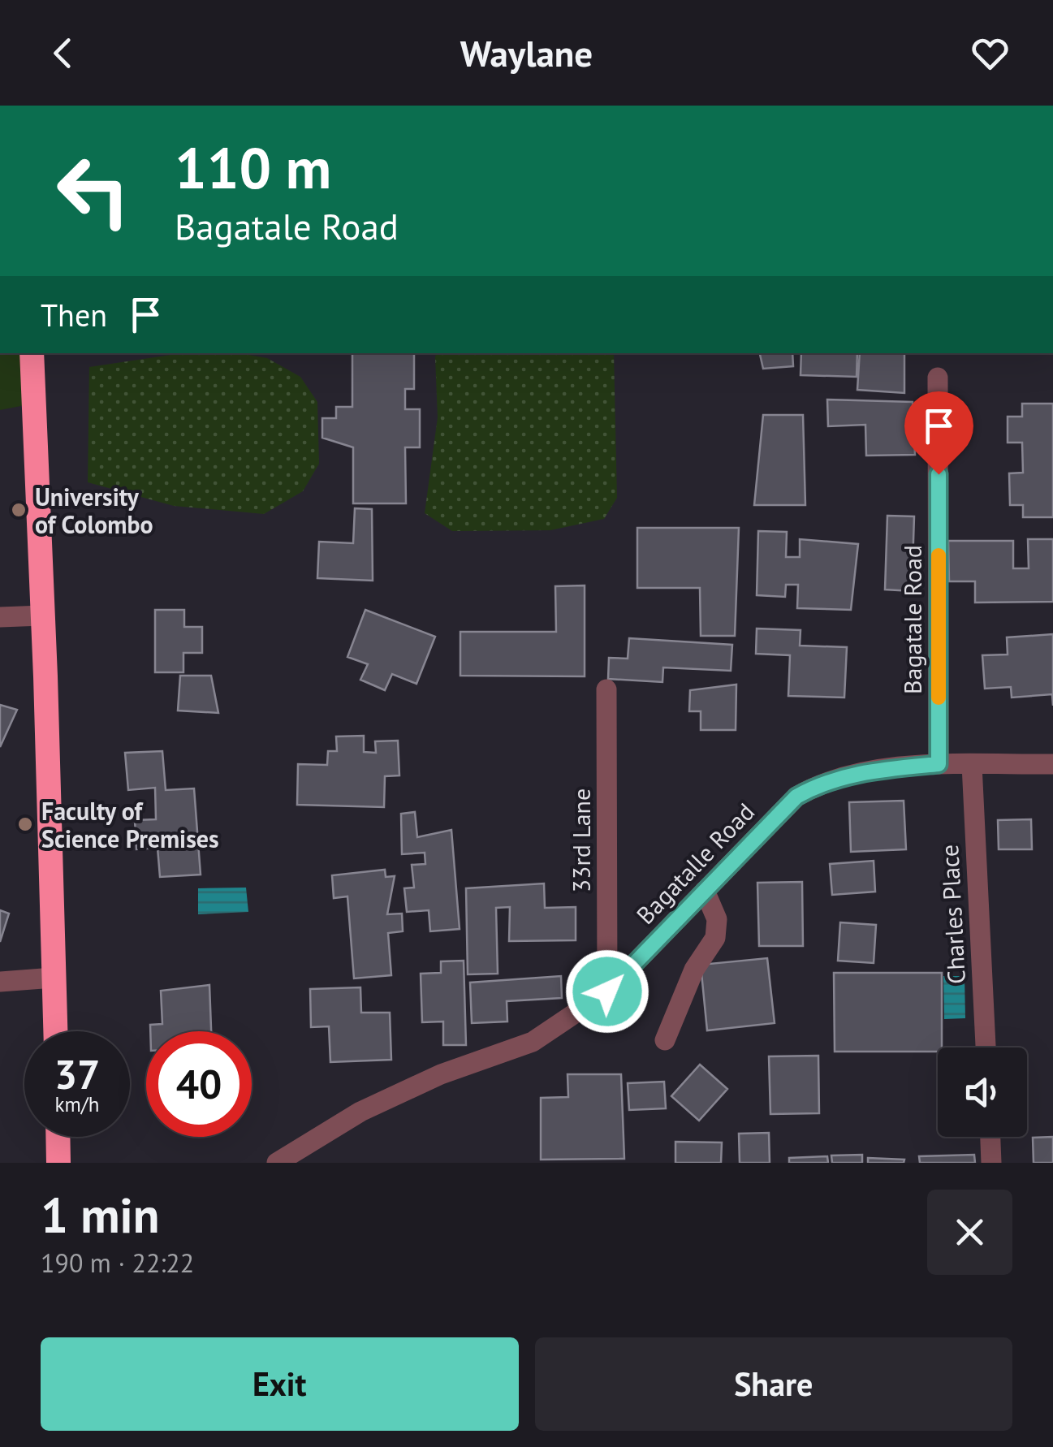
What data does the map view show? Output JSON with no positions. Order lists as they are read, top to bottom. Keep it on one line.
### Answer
{"streets":{"street":["Bagatale Road","33rd Lane","Bagatalle Road","Charles Place"]},"crossings":[["Bagatale Road","Bagatalle Road"],["33rd Lane","Bagatalle Road"],["Bagatalle Road","Charles Place"]],"places":["University of Colombo","Faculty of Science Premises"],"page":{"header":"Waylane","turn":["110 m","Bagatale Road"],"then":"Then","speed":"37 km/h","limit":"40","heading":["1 min","190 m · 22:22"],"buttons":["Exit","Share"]}}
